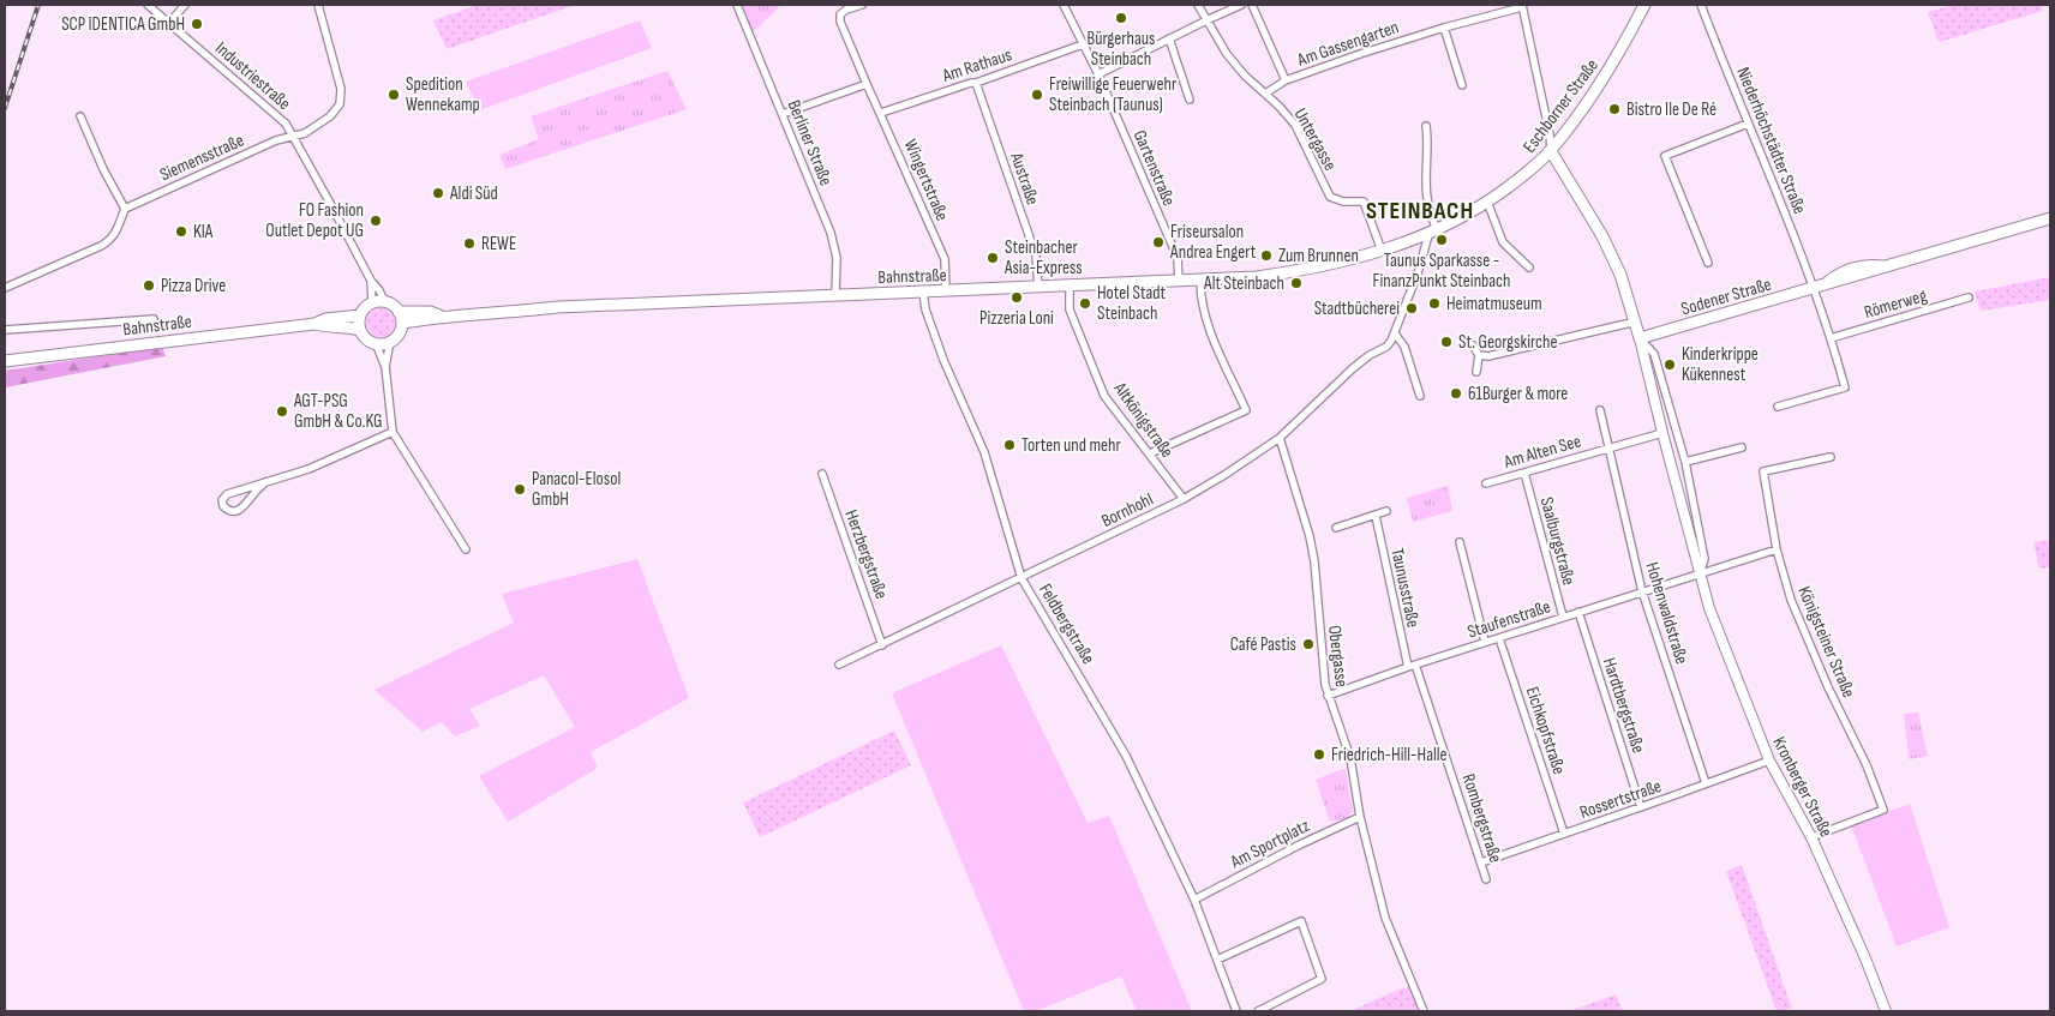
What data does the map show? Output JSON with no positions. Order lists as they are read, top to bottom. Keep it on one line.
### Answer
{"streets":{"main road":["Eschborner Straße","Bahnstraße","Sodener Straße"],"street":["Am Gassengarten","Am Rathaus","Industriestraße","Untergasse","Niederhöchstädter Straße","Berliner Straße","Siemensstraße","Gartenstraße","Austraße","Wingertstraße","Römerweg","Altkönigstraße","Am Alten See","Bornhohl","Saalburgstraße","Herzbergstraße","Taunusstraße","Hohenwaldstraße","Staufenstraße","Feldbergstraße","Königsteiner Straße","Obergasse","Hardtbergstraße","Eichkopfstraße","Kronberger Straße","Rossertstraße","Rombergstraße","Am Sportplatz"]},"crossings":[["Am Gassengarten","Untergasse"],["Am Rathaus","Gartenstraße"],["Am Rathaus","Austraße"],["Am Rathaus","Wingertstraße"],["Industriestraße","Siemensstraße"],["Industriestraße","Bahnstraße"],["Eschborner Straße","Untergasse"],["Eschborner Straße","Bahnstraße"],["Eschborner Straße","Bornhohl"],["Untergasse","Bahnstraße"],["Niederhöchstädter Straße","Sodener Straße"],["Niederhöchstädter Straße","Römerweg"],["Berliner Straße","Bahnstraße"],["Gartenstraße","Bahnstraße"],["Austraße","Bahnstraße"],["Wingertstraße","Bahnstraße"],["Bahnstraße","Altkönigstraße"],["Bahnstraße","Feldbergstraße"],["Sodener Straße","Kronberger Straße"],["Altkönigstraße","Bornhohl"],["Am Alten See","Saalburgstraße"],["Am Alten See","Hohenwaldstraße"],["Am Alten See","Kronberger Straße"],["Bornhohl","Herzbergstraße"],["Bornhohl","Feldbergstraße"],["Bornhohl","Obergasse"],["Saalburgstraße","Staufenstraße"],["Taunusstraße","Staufenstraße"],["Hohenwaldstraße","Staufenstraße"],["Hohenwaldstraße","Rossertstraße"],["Staufenstraße","Obergasse"],["Staufenstraße","Hardtbergstraße"],["Staufenstraße","Eichkopfstraße"],["Staufenstraße","Kronberger Straße"],["Staufenstraße","Rombergstraße"],["Feldbergstraße","Am Sportplatz"],["Königsteiner Straße","Kronberger Straße"],["Obergasse","Am Sportplatz"],["Hardtbergstraße","Rossertstraße"],["Eichkopfstraße","Rossertstraße"],["Kronberger Straße","Rossertstraße"],["Rossertstraße","Rombergstraße"]],"districts":["STEINBACH"],"places":["Bürgerhaus Steinbach","SCP IDENTICA GmbH","Spedition Wennekamp","Freiwillige Feuerwehr Steinbach (Taunus)","Bistro Ile De Ré","Aldi Süd","FO Fashion Outlet Depot UG","KIA","Taunus Sparkasse - FinanzPunkt Steinbach","Friseursalon Andrea Engert","REWE","Zum Brunnen","Steinbacher Asia-Express","Alt Steinbach","Pizza Drive","Pizzeria Loni","Hotel Stadt Steinbach","Heimatmuseum","Stadtbücherei","St. Georgskirche","Kinderkrippe Kükennest","61Burger & more","AGT-PSG GmbH & Co.KG","Torten und mehr","Panacol-Elosol GmbH","Café Pastis","Friedrich-Hill-Halle"]}
